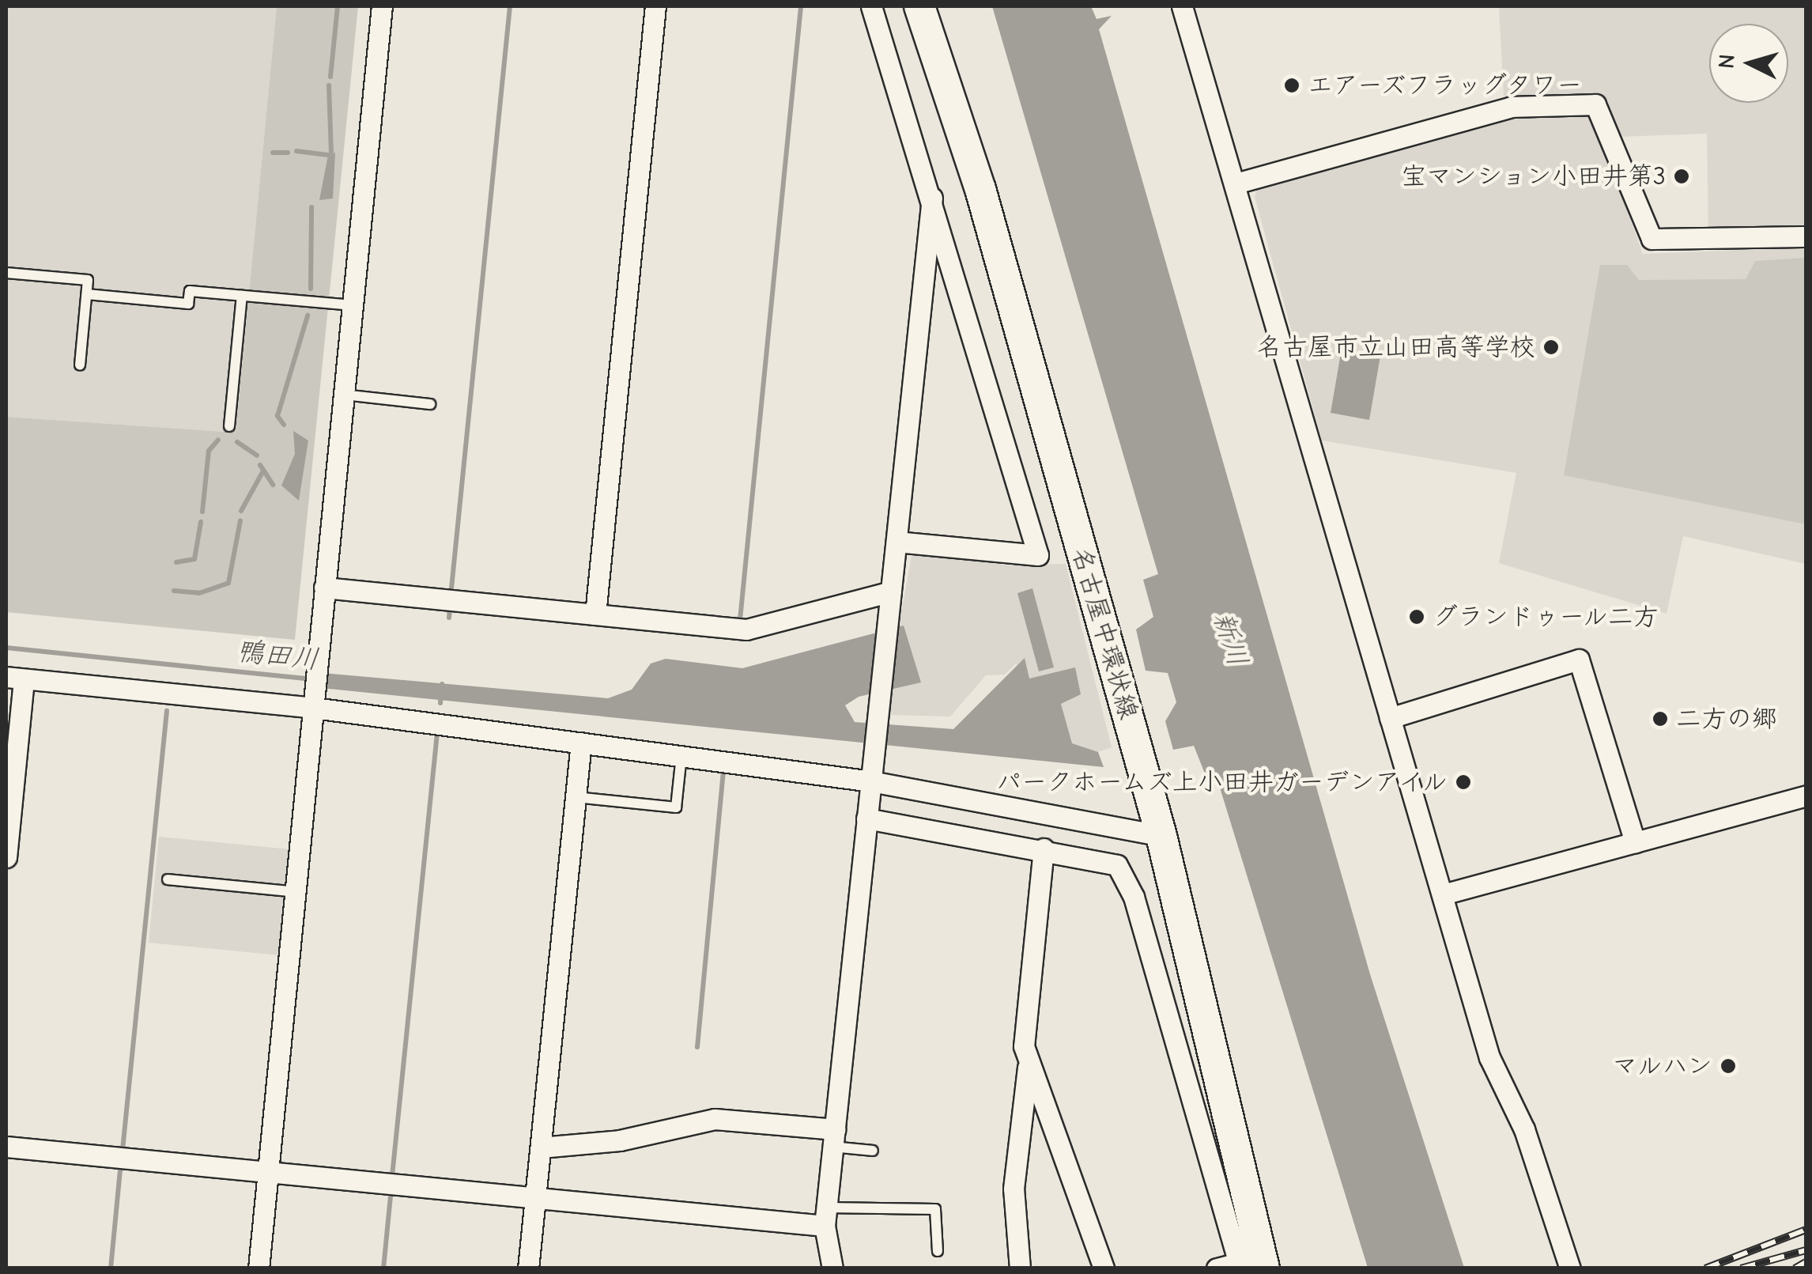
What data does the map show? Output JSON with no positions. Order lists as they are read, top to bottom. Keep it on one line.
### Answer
{"streets":{"main road":["名古屋中環状線"]},"water":["新川","鴨田川"],"places":["エアーズフラッグタワー","宝マンション小田井第3","名古屋市立山田高等学校","グランドゥール二方","二方の郷","パークホームズ上小田井ガーデンアイル","マルハン"],"north":"left"}
